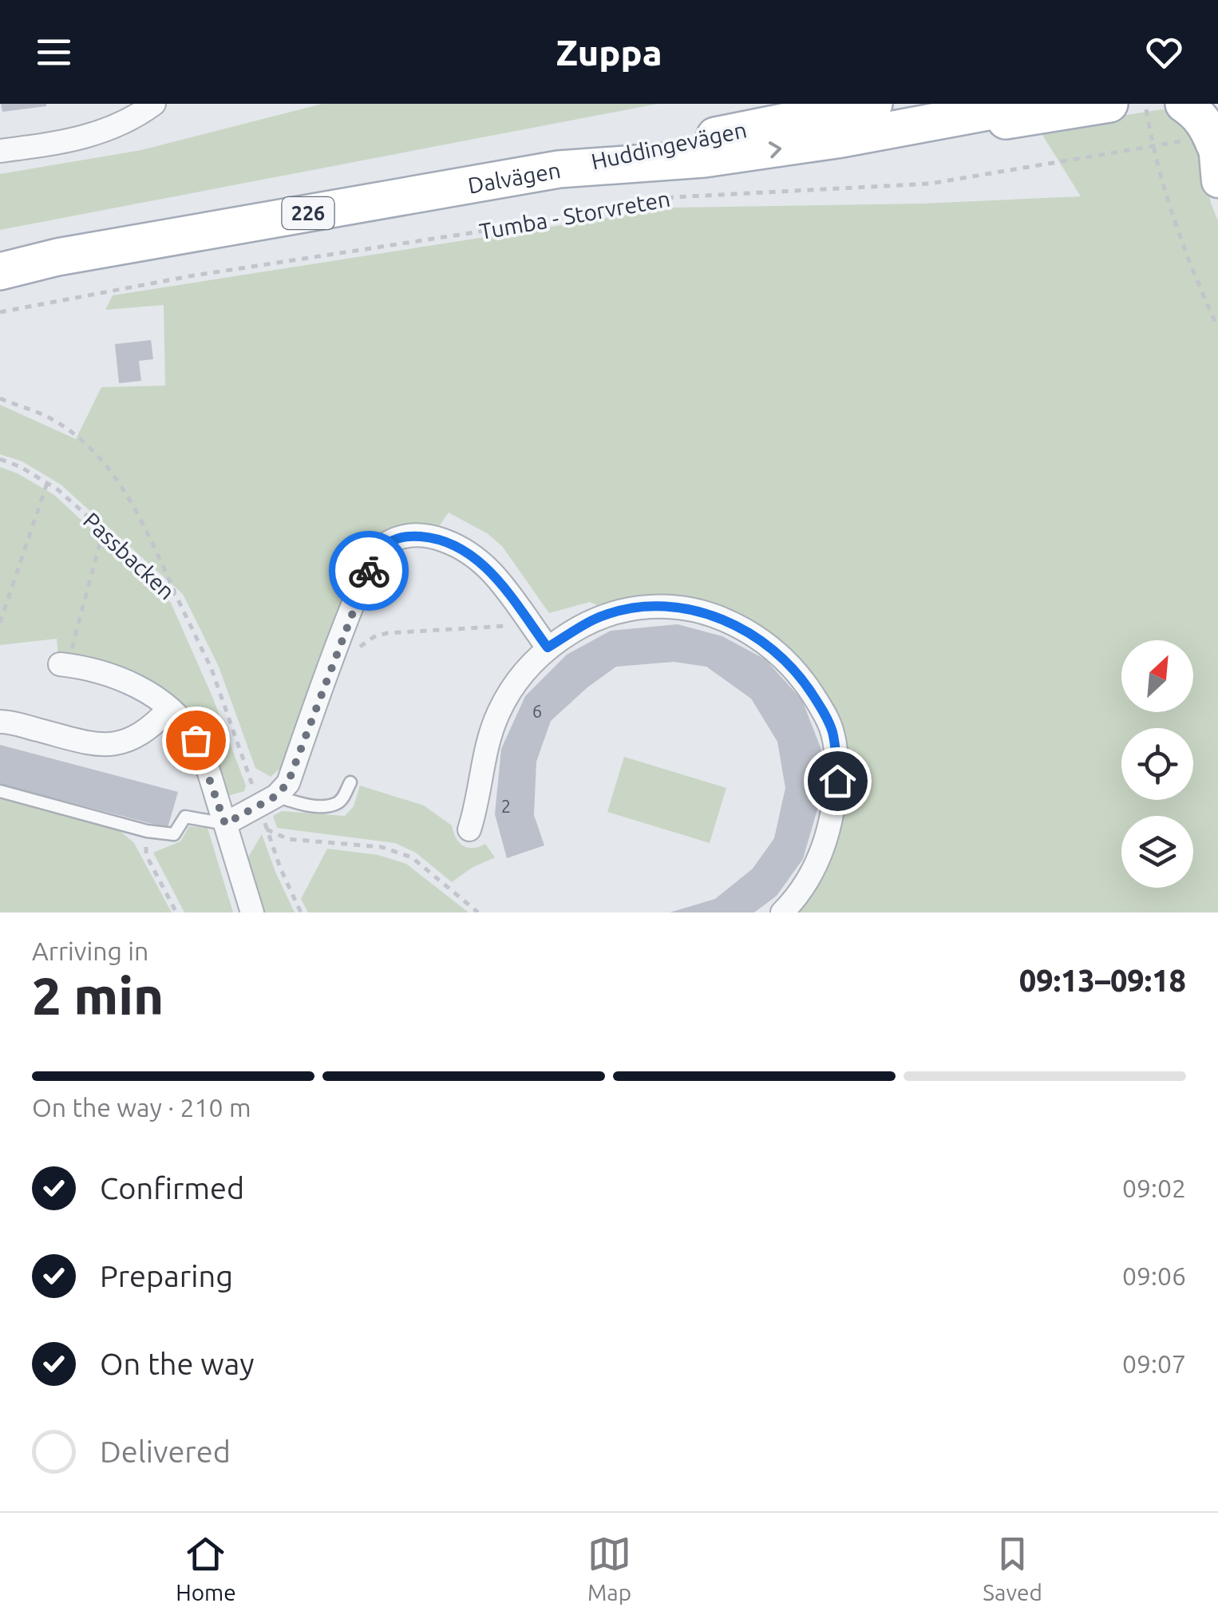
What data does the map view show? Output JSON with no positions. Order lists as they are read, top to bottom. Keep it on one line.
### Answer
{"streets":{"main road":["Huddingevägen","Dalvägen","226"],"path":["Tumba - Storvreten","Passbacken"]},"crossings":[["Huddingevägen","Dalvägen"],["Dalvägen","226"]],"house_numbers":["6","2"],"north":"top right","page":{"header":"Zuppa","heading":["2 min","Arriving in","09:13–09:18"],"bar":"On the way · 210 m","list":[["Confirmed","09:02"],["Preparing","09:06"],["On the way","09:07"],"Delivered"],"tabs":["Home","Map","Saved"]}}
